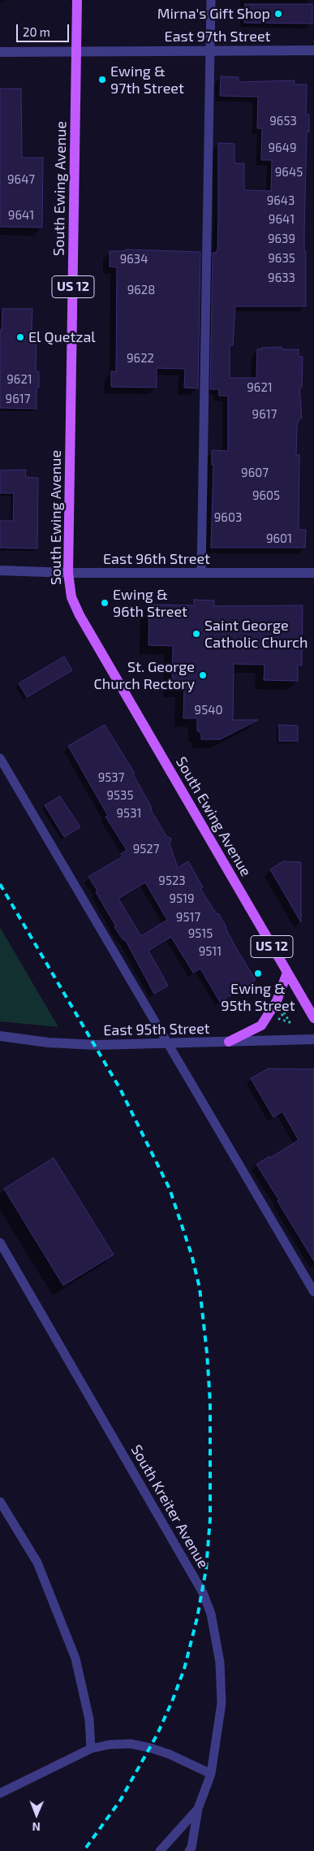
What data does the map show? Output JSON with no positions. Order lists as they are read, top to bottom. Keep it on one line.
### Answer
{"streets":{"main road":["South Ewing Avenue","US 12"],"street":["East 97th Street","East 96th Street","East 95th Street"],"lane":["South Kreiter Avenue"]},"crossings":[["East 97th Street","South Ewing Avenue"],["South Ewing Avenue","East 96th Street"]],"places":["Mirna's Gift Shop","Ewing & 97th Street","El Quetzal","Ewing & 96th Street","Saint George Catholic Church","St. George Church Rectory","Ewing & 95th Street"],"house_numbers":["9653","9649","9645","9647","9643","9641","9641","9639","9635","9634","9633","9628","9622","9621","9621","9617","9617","9607","9605","9603","9601","9540","9537","9535","9531","9527","9523","9519","9517","9515","9511"],"scale_bar":"20 m","north":"bottom"}
